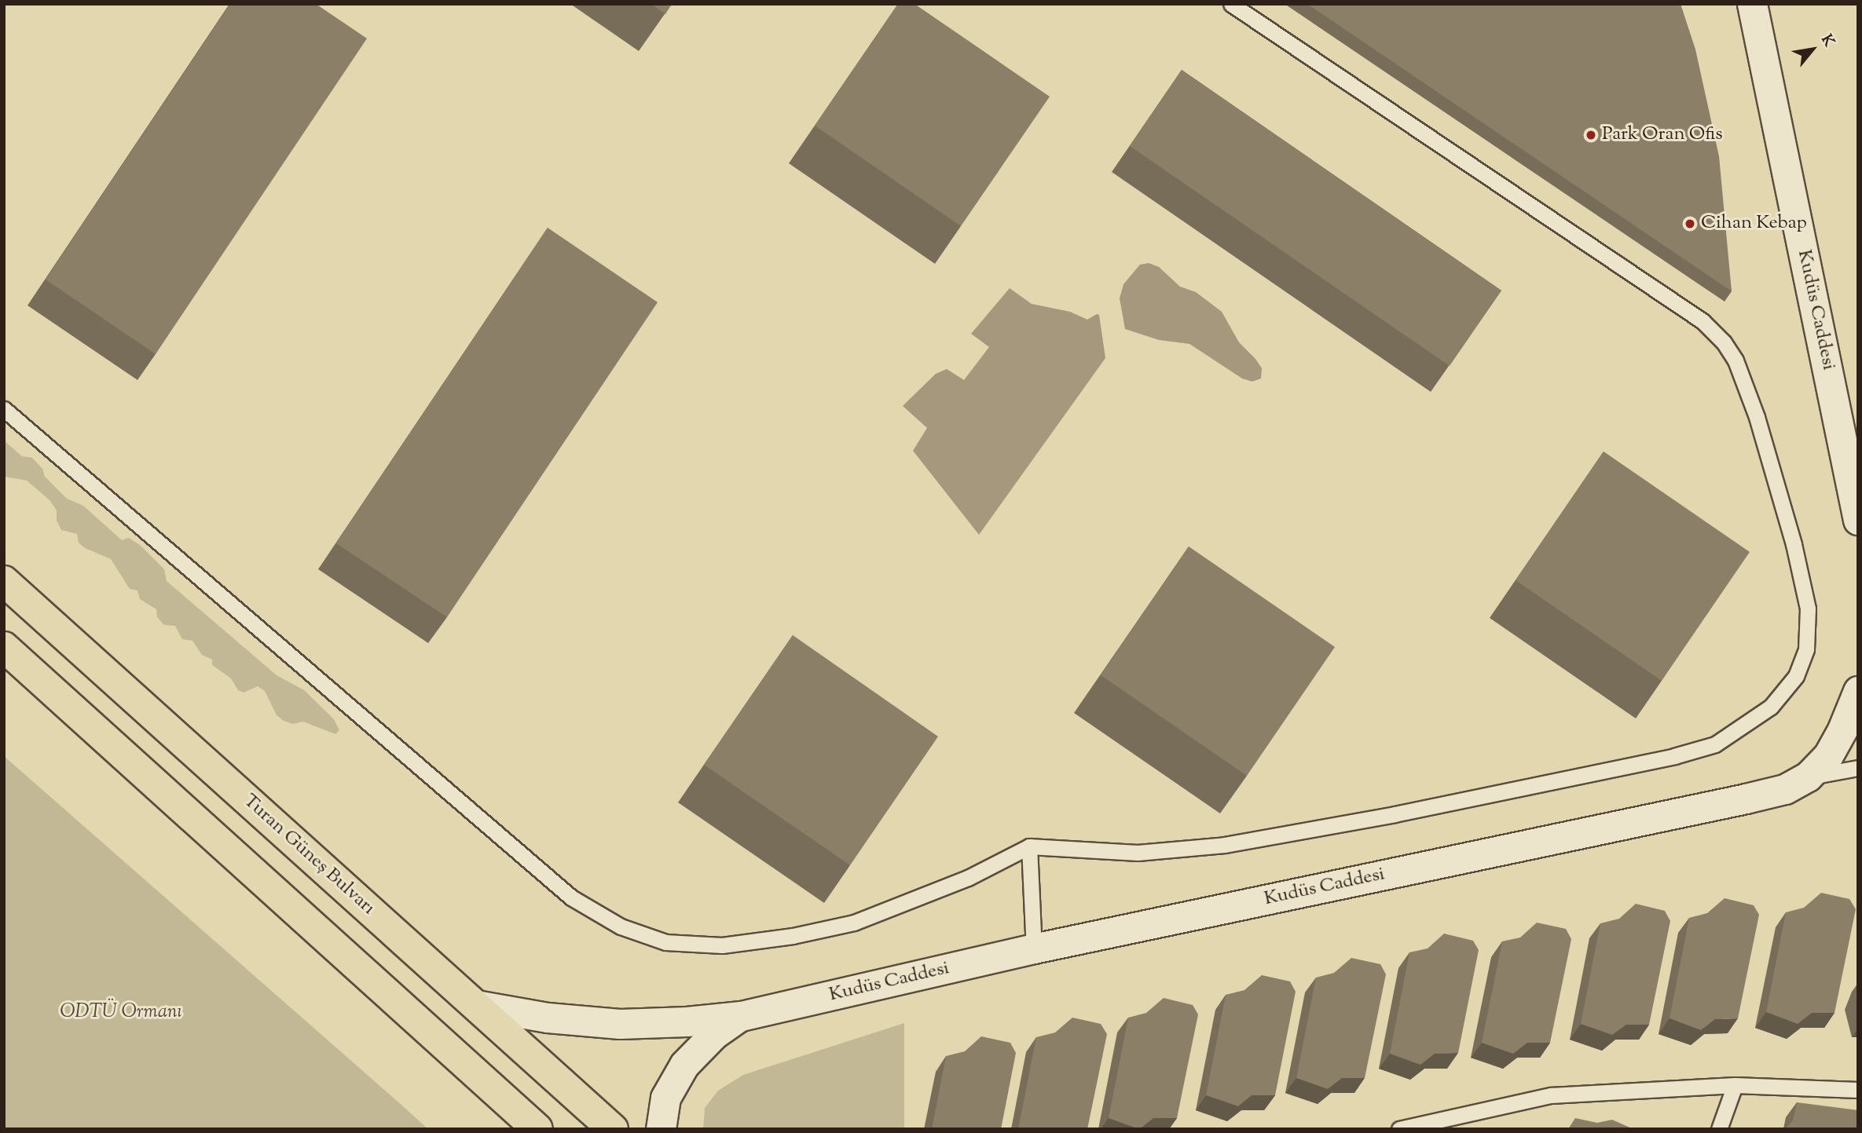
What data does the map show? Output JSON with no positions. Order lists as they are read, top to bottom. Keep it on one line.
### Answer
{"streets":{"main road":["Turan Güneş Bulvarı"],"street":["Kudüs Caddesi"]},"crossings":[["Kudüs Caddesi","Turan Güneş Bulvarı"]],"parks":["ODTÜ Ormanı"],"places":["Park Oran Ofis","Cihan Kebap"],"north":"top right"}
